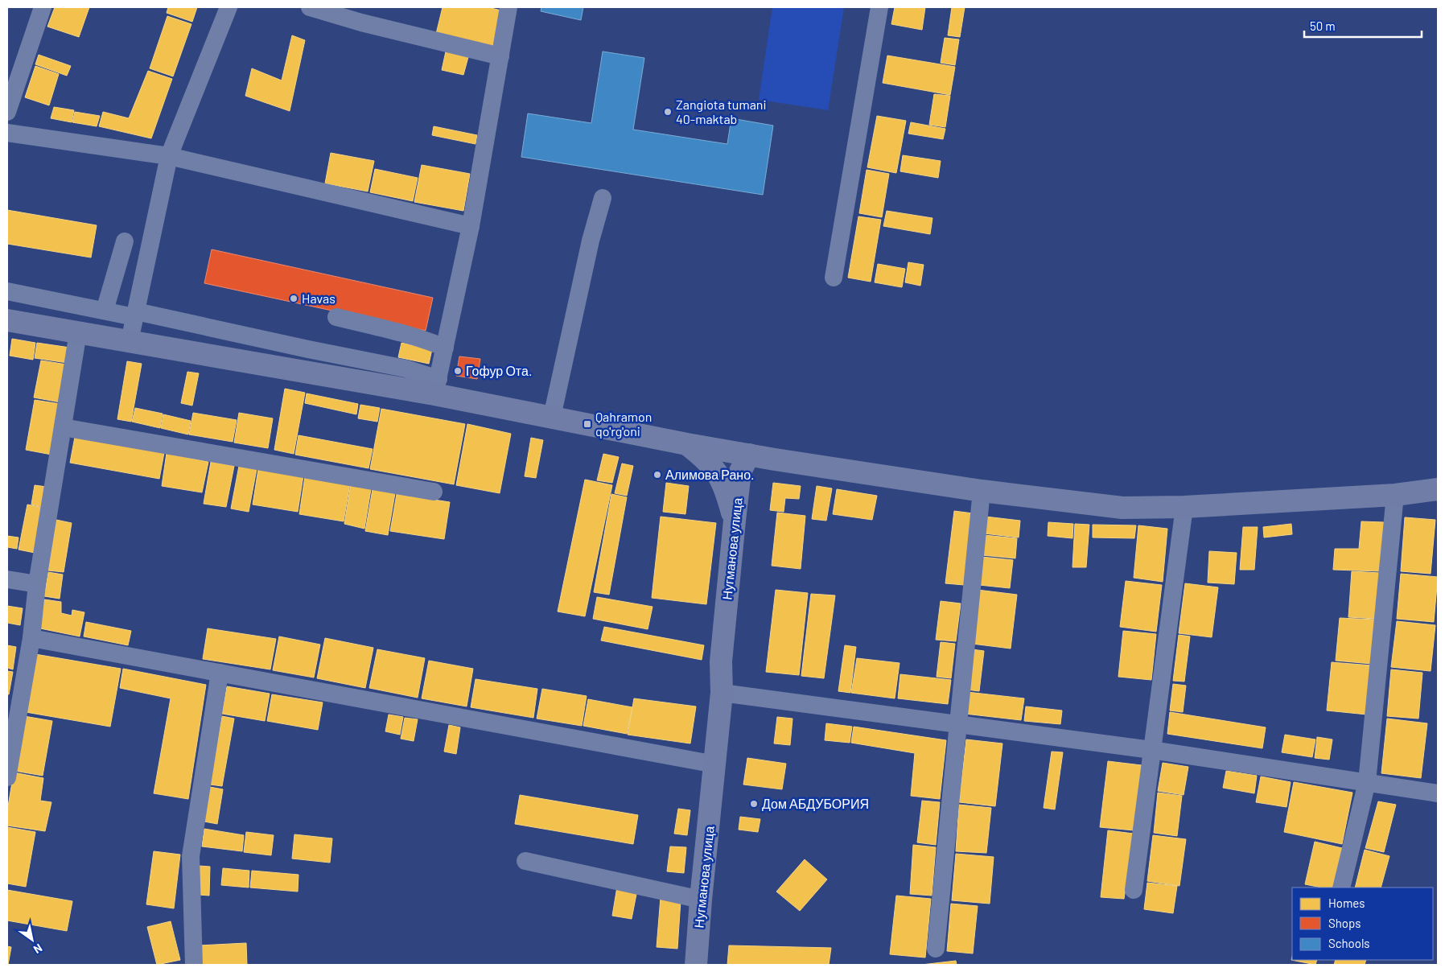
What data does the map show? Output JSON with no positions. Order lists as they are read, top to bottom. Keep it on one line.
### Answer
{"streets":{"main road":["Нугманова улица"]},"places":{"other":["Zangiota tumani 40-maktab","Havas","Гофур Ота.","Алимова Рано.","Дом АБДУБОРИЯ"],"transit":["Qahramon qo'rg'oni"]},"legend":["Homes","Shops","Schools"],"scale_bar":"50 m","north":"bottom right"}
